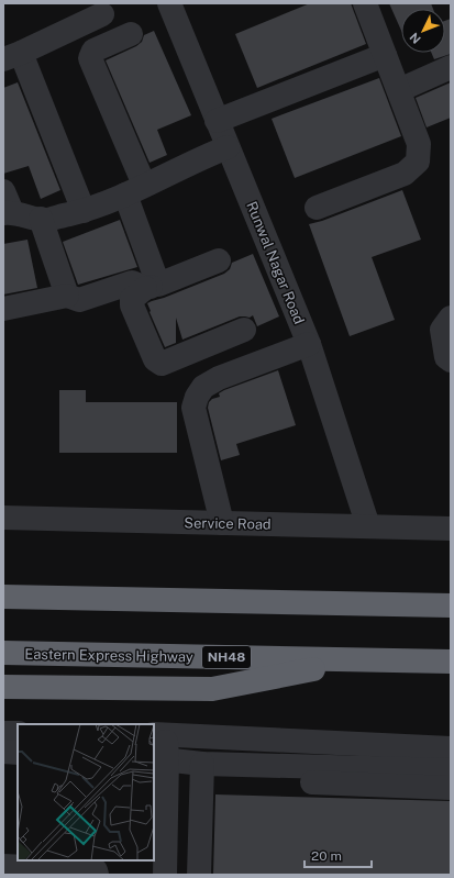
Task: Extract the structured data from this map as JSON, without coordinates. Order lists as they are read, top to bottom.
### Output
{
  "streets": {
    "highway": ["Eastern Express Highway", "NH48"],
    "street": ["Runwal Nagar Road", "Service Road"]
  },
  "crossings": [
    ["Runwal Nagar Road", "Service Road"]
  ],
  "scale_bar": "20 m",
  "north": "bottom left"
}
